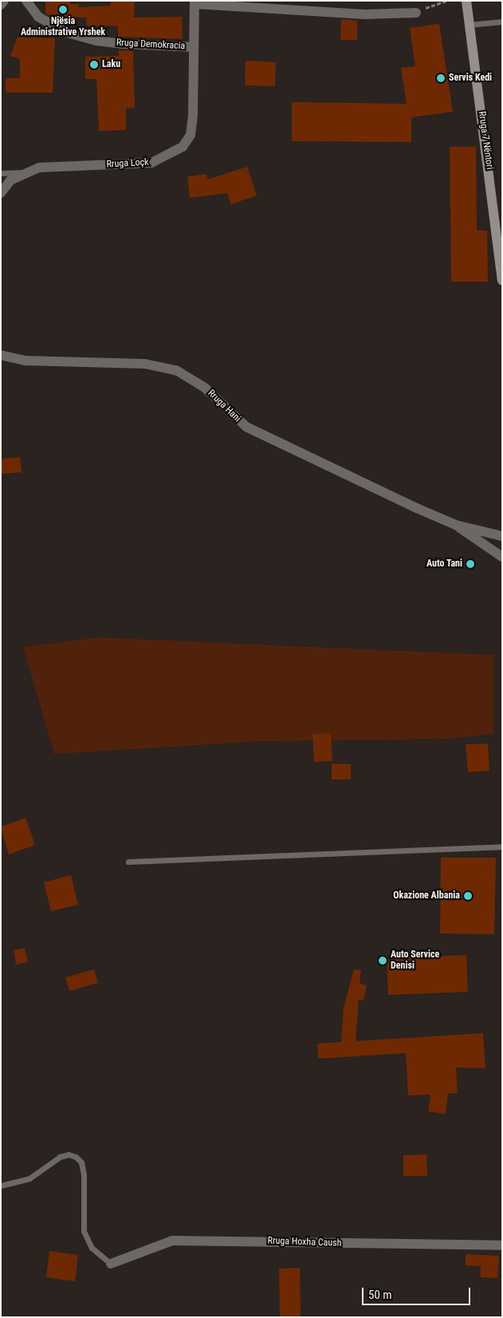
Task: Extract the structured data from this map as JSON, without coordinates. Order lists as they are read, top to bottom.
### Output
{
  "streets": {
    "main road": ["Rruga 7 Nëntori"],
    "street": [
      "Rruga Demokracia",
      "Rruga Loçk",
      "Rruga Hani",
      "Rruga Hoxha Caush"
    ]
  },
  "crossings": [
    ["Rruga Demokracia", "Rruga Loçk"]
  ],
  "places": [
    "Njësia Administrative Yrshek",
    "Laku",
    "Servis Kedi",
    "Auto Tani",
    "Okazione Albania",
    "Auto Service Denisi"
  ],
  "scale_bar": "50 m"
}
